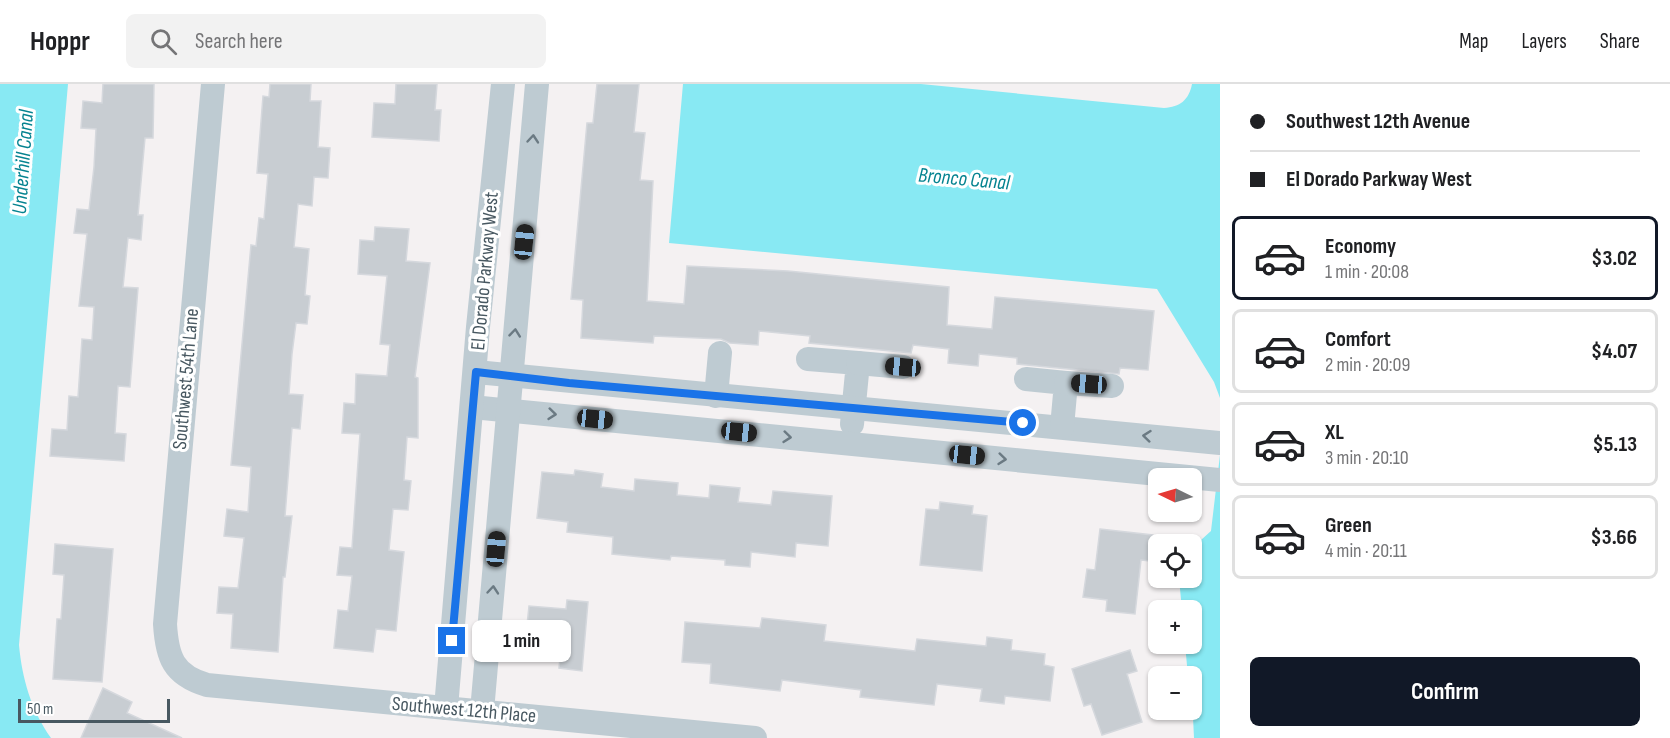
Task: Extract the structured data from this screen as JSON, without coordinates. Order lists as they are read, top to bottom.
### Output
{
  "streets": {
    "street": ["El Dorado Parkway West", "Southwest 54th Lane", "Southwest 12th Place"]
  },
  "crossings": [
    ["El Dorado Parkway West", "Southwest 12th Place"],
    ["Southwest 54th Lane", "Southwest 12th Place"]
  ],
  "water": ["Underhill Canal", "Bronco Canal"],
  "scale_bar": "50 m",
  "north": "left",
  "page": {
    "header": "Hoppr",
    "search": "Search here",
    "nav": ["Map", "Layers", "Share"],
    "banner": ["Southwest 12th Avenue", "El Dorado Parkway West"],
    "list": [
      {
        "name": "Economy",
        "note": "1 min · 20:08",
        "value": "$3.02"
      },
      {
        "name": "Comfort",
        "note": "2 min · 20:09",
        "value": "$4.07"
      },
      {
        "name": "XL",
        "note": "3 min · 20:10",
        "value": "$5.13"
      },
      {
        "name": "Green",
        "note": "4 min · 20:11",
        "value": "$3.66"
      }
    ],
    "map_buttons": ["+", "−"],
    "bubble": "1 min",
    "buttons": "Confirm",
    "scale": "50 m"
  }
}
